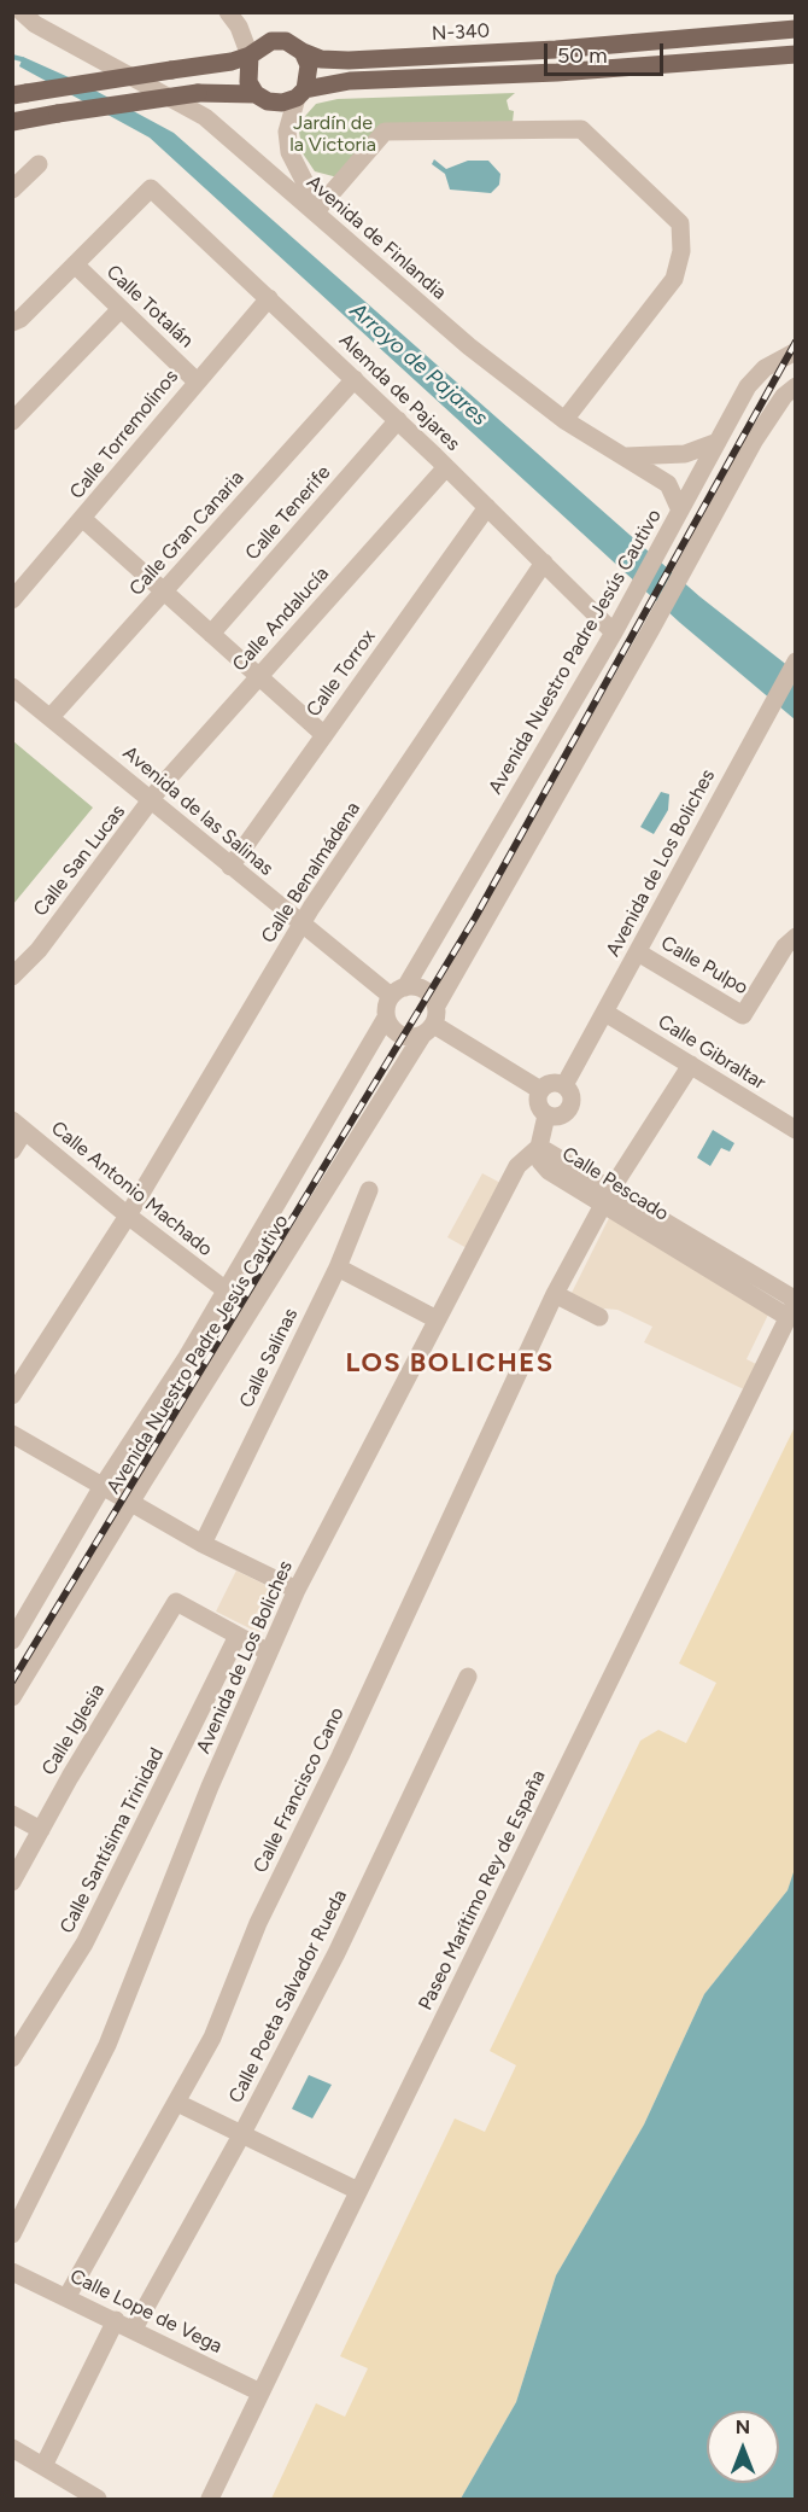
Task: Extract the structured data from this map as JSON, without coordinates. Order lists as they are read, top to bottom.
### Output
{
  "streets": {
    "main road": ["N-340"],
    "street": [
      "Avenida de Finlandia",
      "Calle Totalán",
      "Alemda de Pajares",
      "Calle Torremolinos",
      "Calle Tenerife",
      "Calle Gran Canaria",
      "Calle Andalucía",
      "Avenida Nuestro Padre Jesús Cautivo",
      "Calle Torrox",
      "Avenida de las Salinas",
      "Calle San Lucas",
      "Avenida de Los Boliches",
      "Calle Benalmádena",
      "Calle Pulpo",
      "Calle Gibraltar",
      "Calle Pescado",
      "Calle Antonio Machado",
      "Calle Salinas",
      "Calle Iglesia",
      "Calle Francisco Cano",
      "Calle Santísima Trinidad",
      "Paseo Marítimo Rey de España",
      "Calle Poeta Salvador Rueda",
      "Calle Lope de Vega"
    ]
  },
  "crossings": [
    ["Avenida de Finlandia", "Avenida Nuestro Padre Jesús Cautivo"],
    ["Calle Totalán", "Alemda de Pajares"],
    ["Calle Totalán", "Calle Torremolinos"],
    ["Alemda de Pajares", "Calle Torremolinos"],
    ["Alemda de Pajares", "Calle Tenerife"],
    ["Alemda de Pajares", "Calle Gran Canaria"],
    ["Alemda de Pajares", "Calle Andalucía"],
    ["Alemda de Pajares", "Avenida Nuestro Padre Jesús Cautivo"],
    ["Alemda de Pajares", "Calle Torrox"],
    ["Alemda de Pajares", "Calle Benalmádena"],
    ["Calle Gran Canaria", "Avenida de las Salinas"],
    ["Calle Andalucía", "Avenida de las Salinas"],
    ["Calle Andalucía", "Calle San Lucas"],
    ["Avenida Nuestro Padre Jesús Cautivo", "Avenida de las Salinas"],
    ["Avenida Nuestro Padre Jesús Cautivo", "Calle Antonio Machado"],
    ["Calle Torrox", "Avenida de las Salinas"],
    ["Avenida de las Salinas", "Calle San Lucas"],
    ["Avenida de las Salinas", "Calle Benalmádena"],
    ["Avenida de Los Boliches", "Calle Pulpo"],
    ["Avenida de Los Boliches", "Calle Gibraltar"],
    ["Avenida de Los Boliches", "Calle Pescado"],
    ["Calle Benalmádena", "Calle Antonio Machado"],
    ["Calle Gibraltar", "Calle Francisco Cano"],
    ["Calle Pescado", "Calle Francisco Cano"],
    ["Calle Pescado", "Paseo Marítimo Rey de España"],
    ["Calle Iglesia", "Calle Santísima Trinidad"],
    ["Calle Francisco Cano", "Calle Lope de Vega"],
    ["Paseo Marítimo Rey de España", "Calle Lope de Vega"],
    ["Calle Poeta Salvador Rueda", "Calle Lope de Vega"]
  ],
  "districts": ["LOS BOLICHES"],
  "water": ["Arroyo de Pajares"],
  "parks": ["Jardín de la Victoria"],
  "scale_bar": "50 m",
  "north": "top"
}
